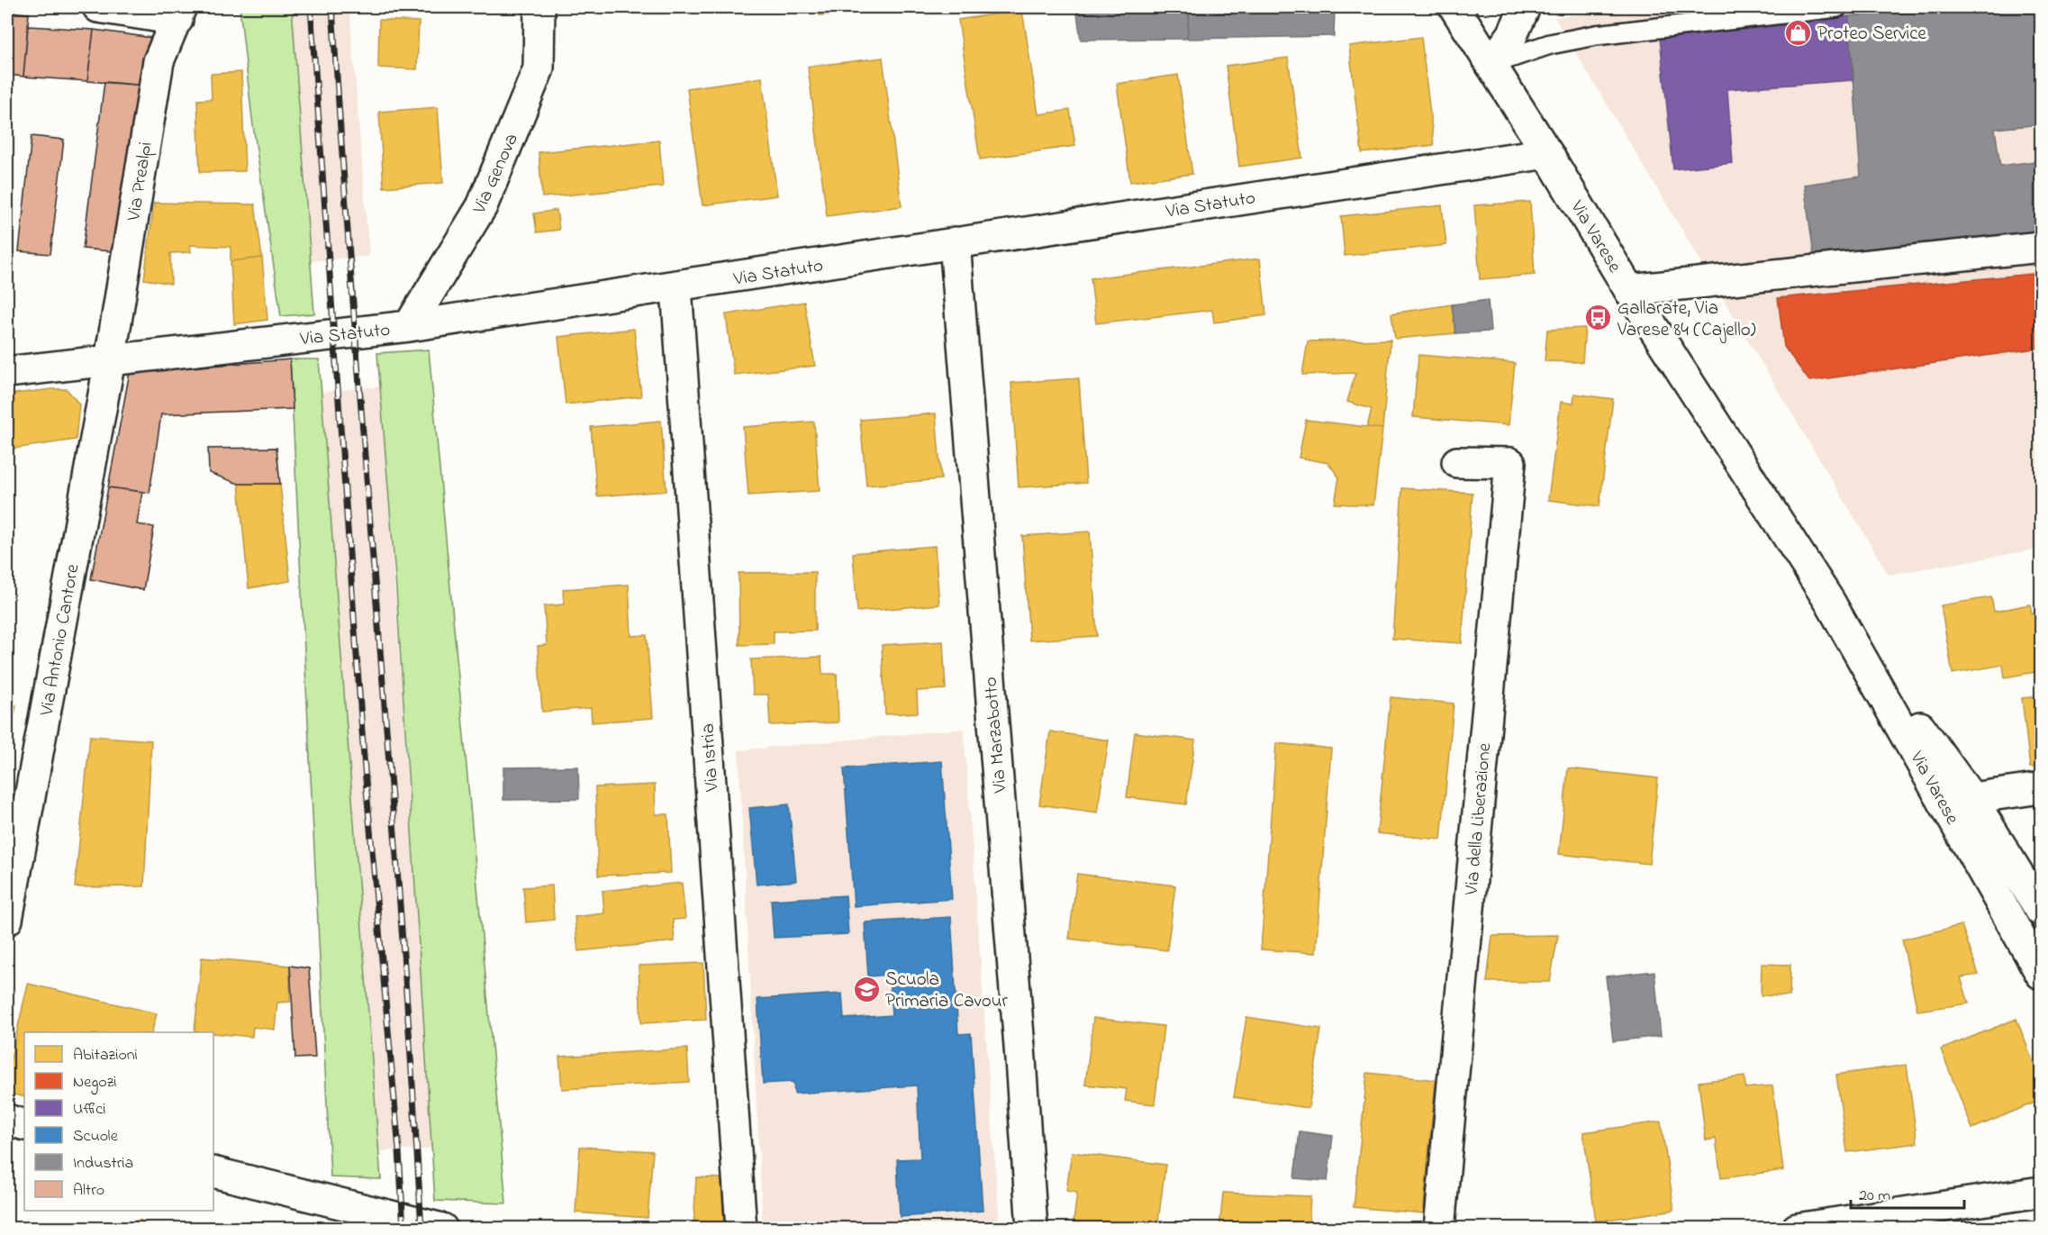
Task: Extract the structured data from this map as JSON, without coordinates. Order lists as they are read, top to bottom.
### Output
{
  "streets": {
    "street": [
      "Via Genova",
      "Via Prealpi",
      "Via Statuto",
      "Via Varese",
      "Via Antonio Cantore",
      "Via Marzabotto",
      "Via Istria",
      "Via della Liberazione"
    ]
  },
  "crossings": [
    ["Via Genova", "Via Statuto"],
    ["Via Prealpi", "Via Statuto"],
    ["Via Prealpi", "Via Antonio Cantore"],
    ["Via Statuto", "Via Varese"],
    ["Via Statuto", "Via Antonio Cantore"],
    ["Via Statuto", "Via Marzabotto"],
    ["Via Statuto", "Via Istria"]
  ],
  "places": {
    "shop": ["Proteo Service"],
    "bus stop": ["Gallarate, Via Varese 84 (Cajello)"],
    "school or university": ["Scuola Primaria Cavour"]
  },
  "legend": [
    "Abitazioni",
    "Negozi",
    "Uffici",
    "Scuole",
    "Industria",
    "Altro"
  ],
  "scale_bar": "20 m"
}
